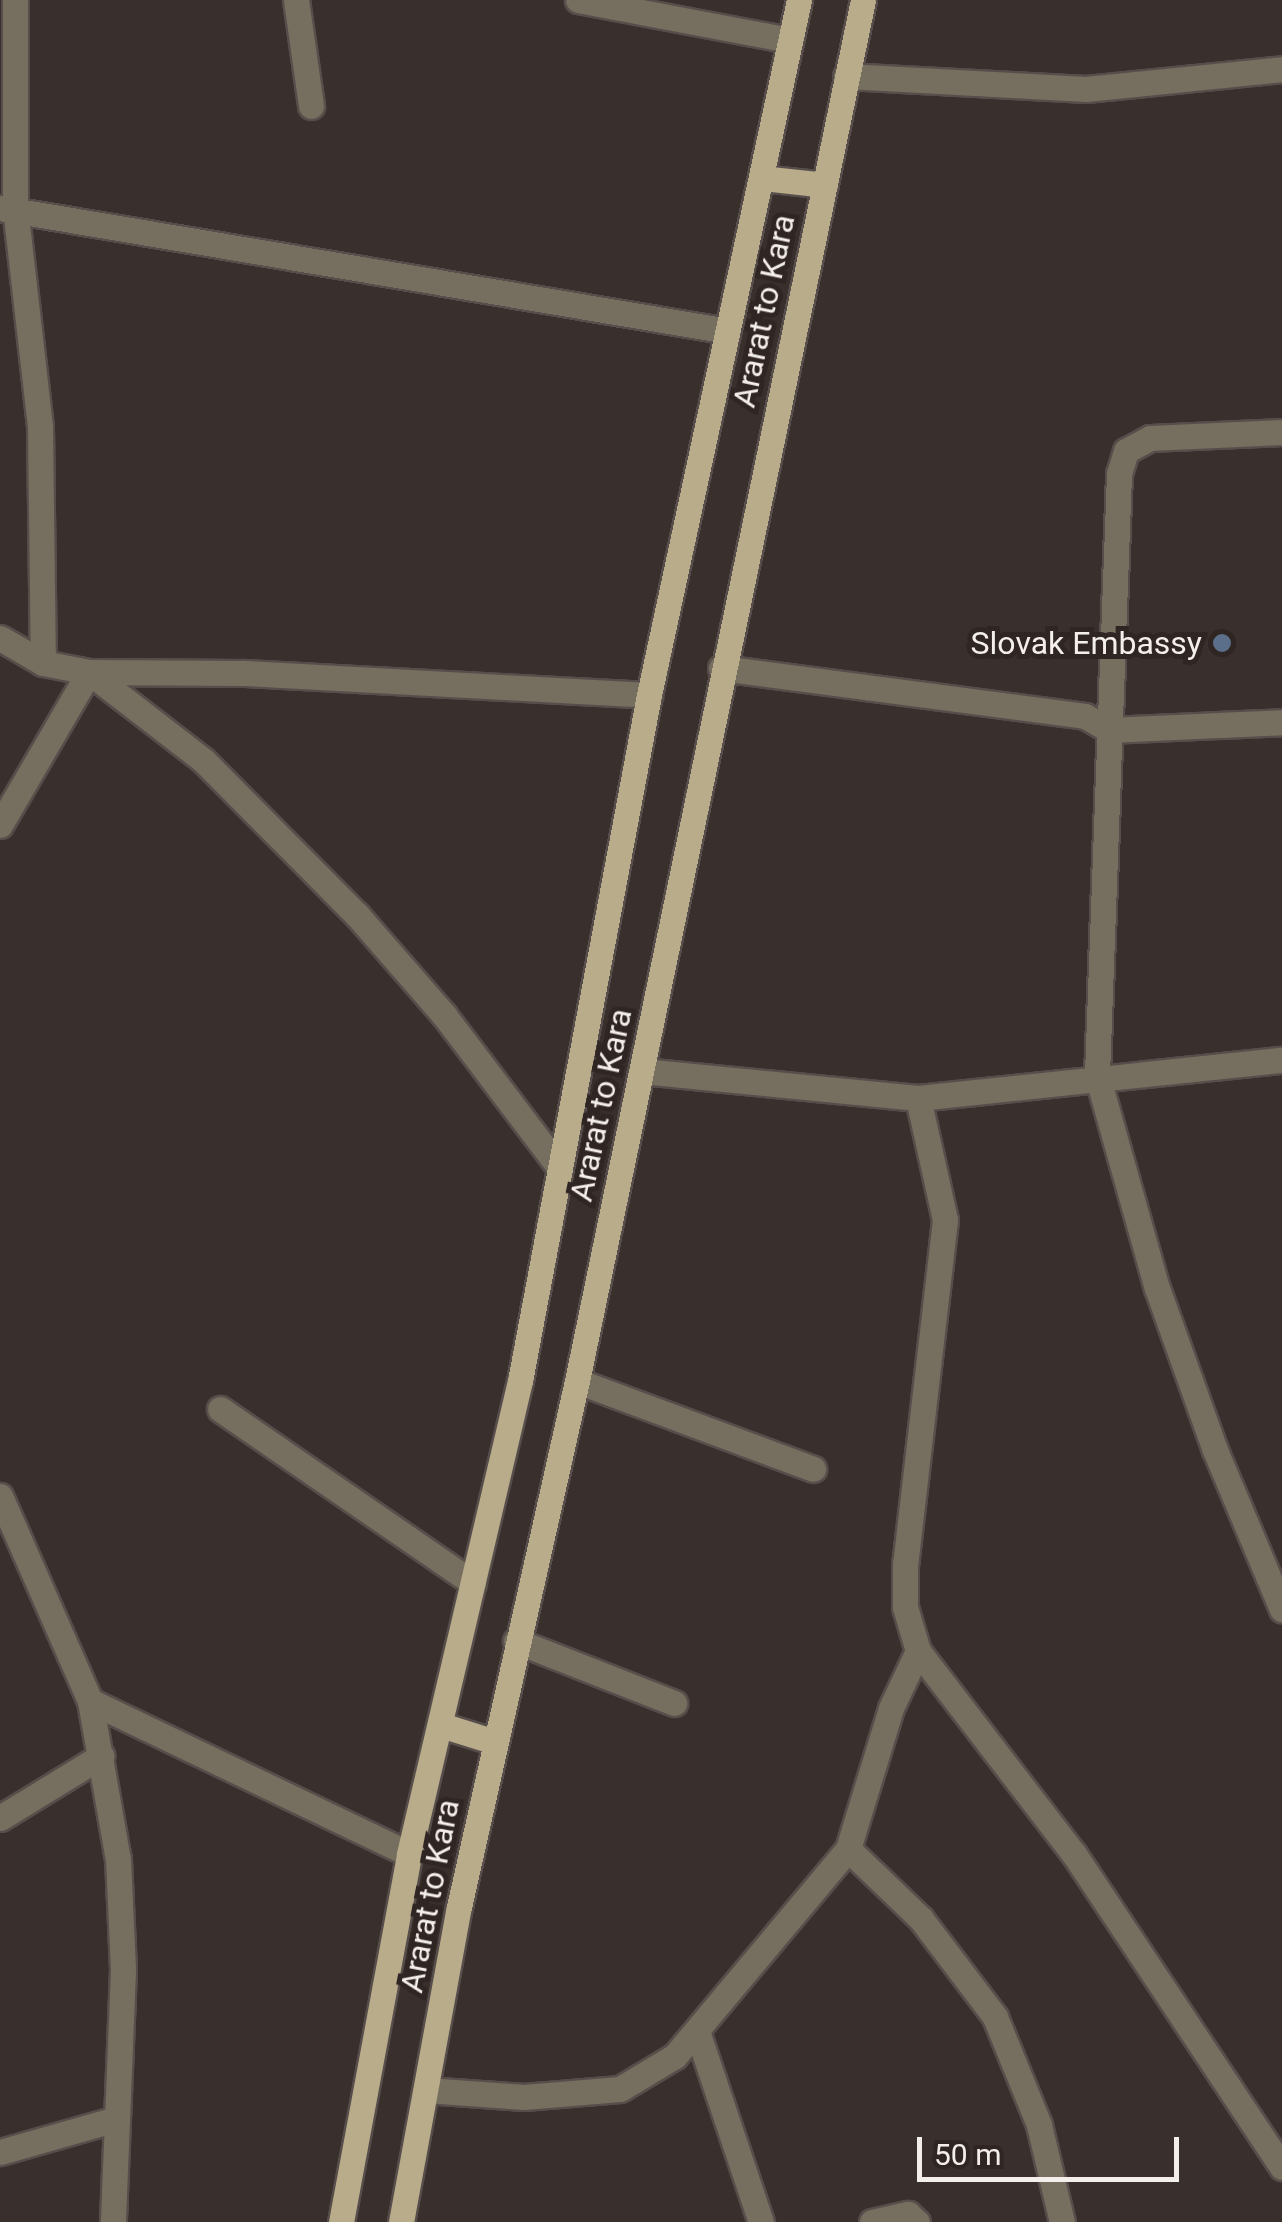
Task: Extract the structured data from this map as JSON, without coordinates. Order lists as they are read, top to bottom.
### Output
{
  "streets": {
    "main road": ["Ararat to Kara"]
  },
  "places": ["Slovak Embassy"],
  "scale_bar": "50 m"
}
